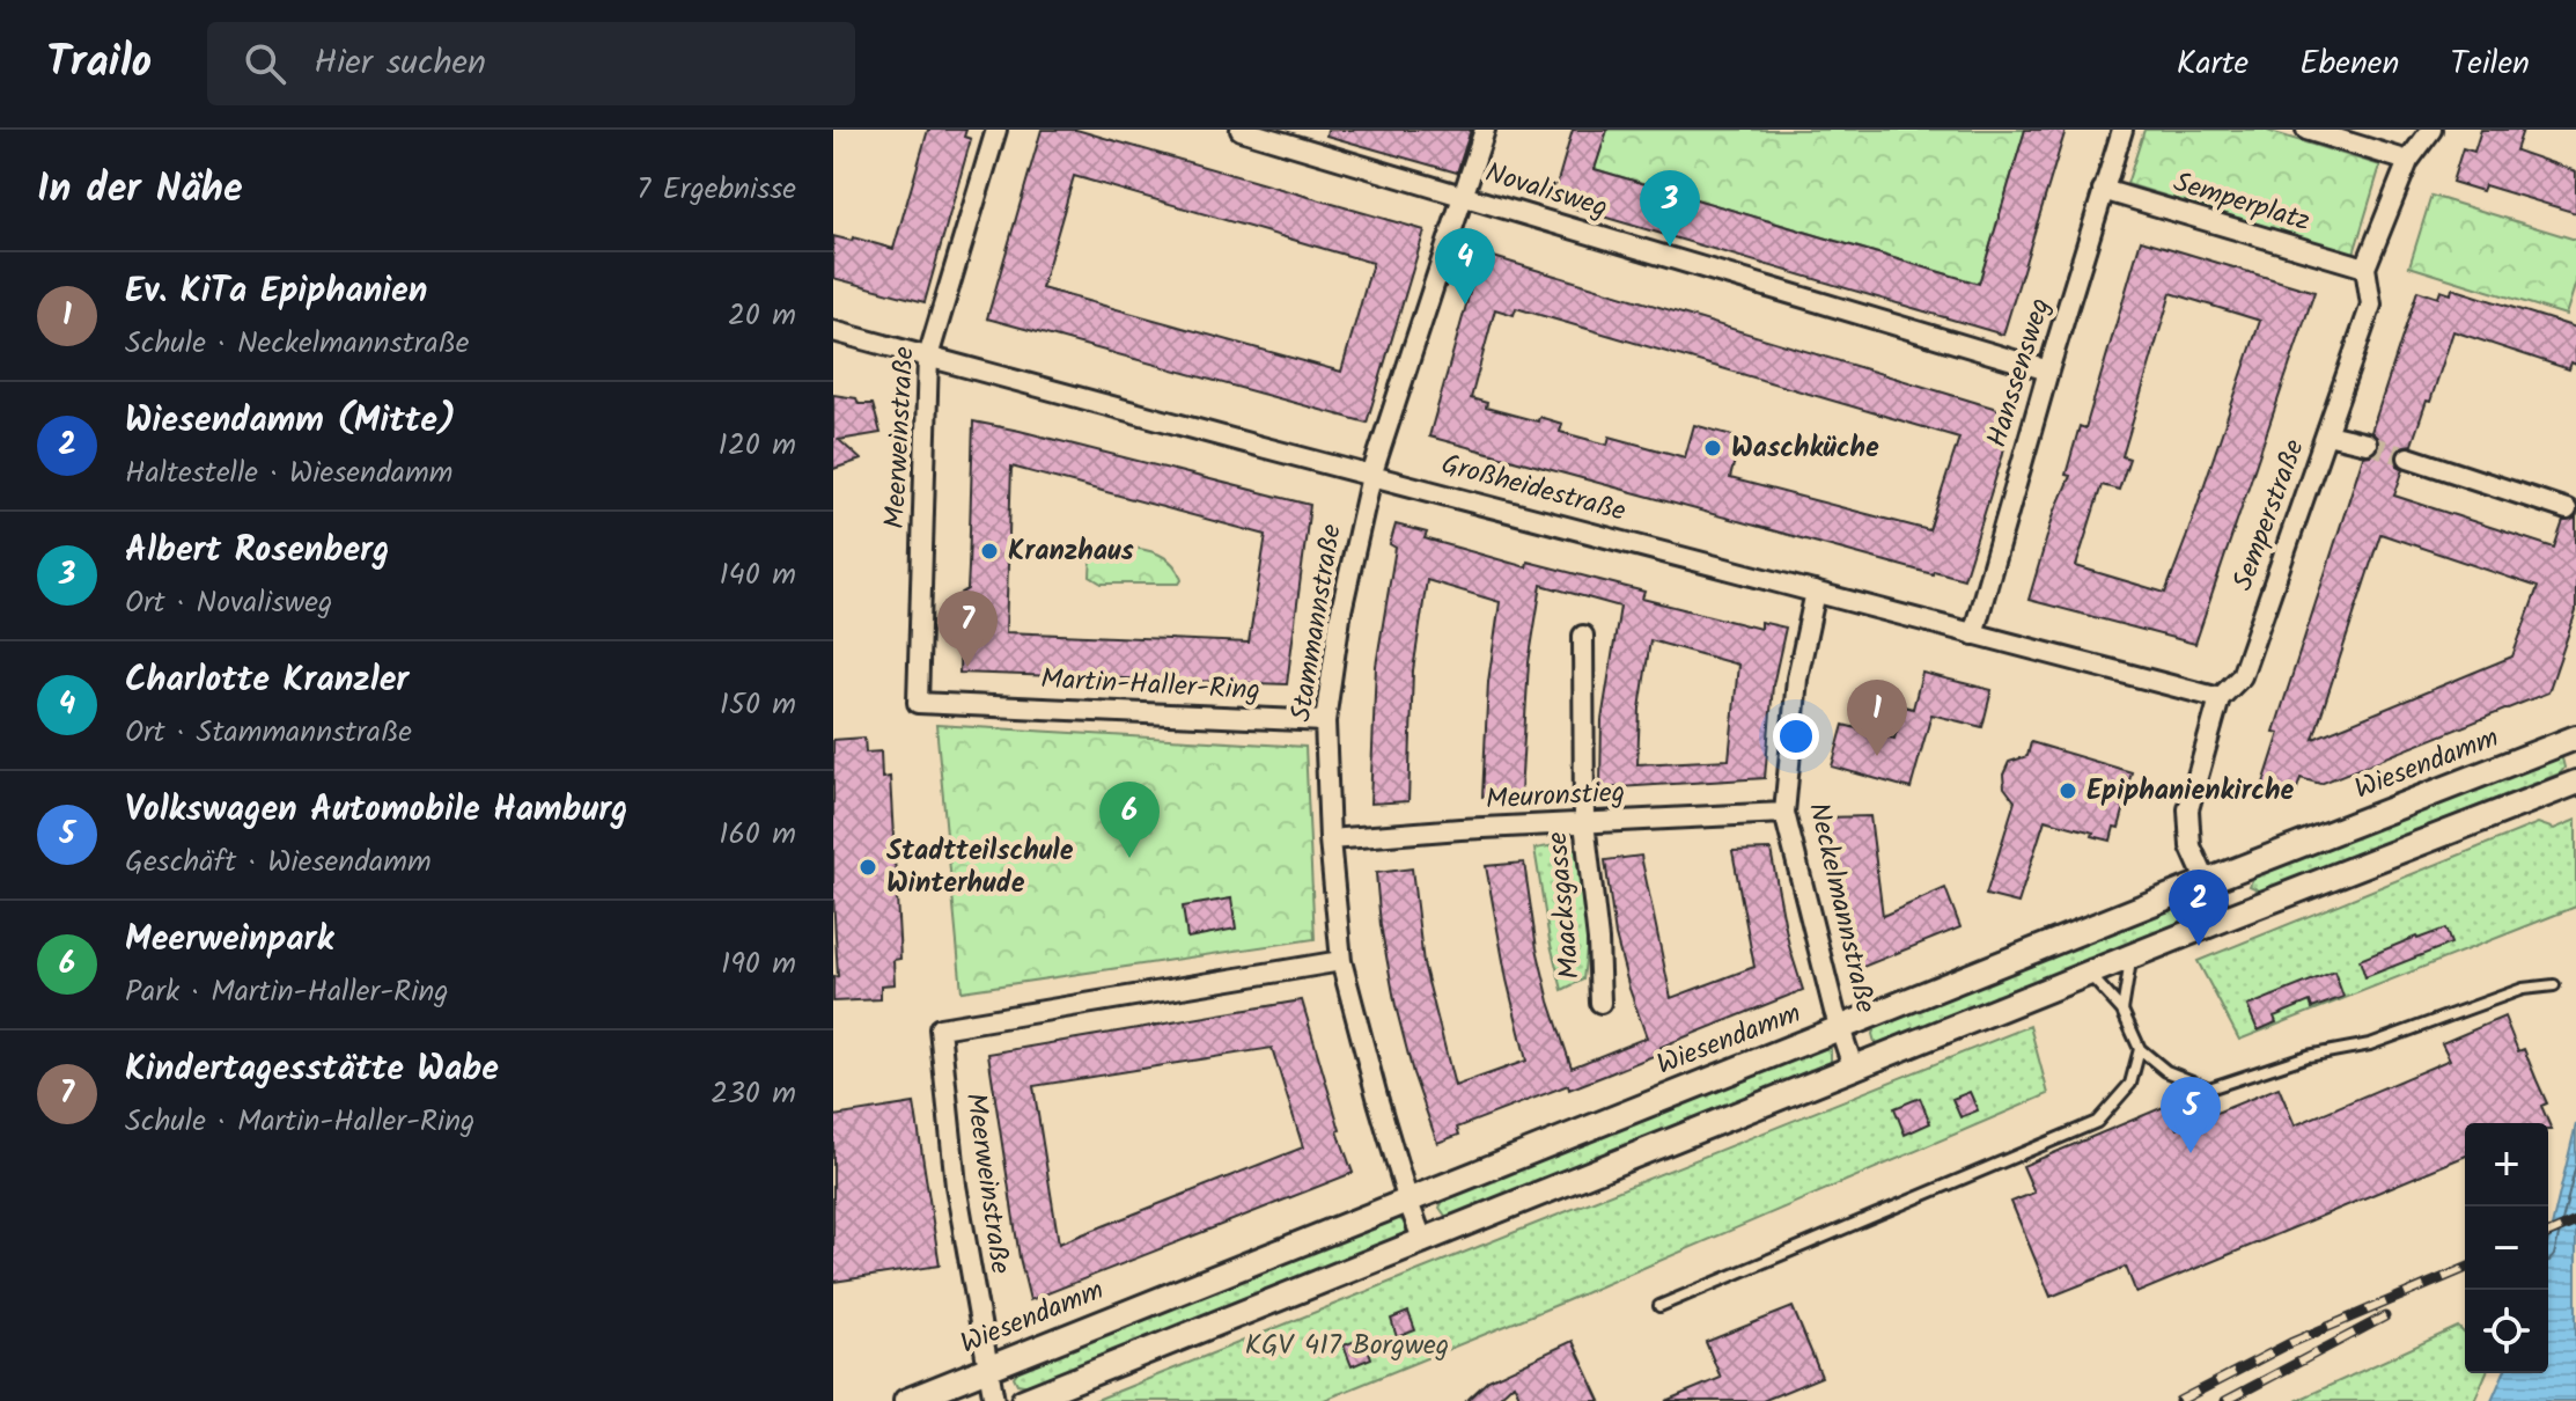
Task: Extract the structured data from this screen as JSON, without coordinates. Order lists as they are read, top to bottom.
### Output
{
  "streets": {
    "street": [
      "Novalisweg",
      "Semperplatz",
      "Hanssensweg",
      "Meerweinstraße",
      "Großheidestraße",
      "Semperstraße",
      "Stammannstraße",
      "Martin-Haller-Ring",
      "Wiesendamm",
      "Meuronstieg",
      "Maacksgasse",
      "Neckelmannstraße"
    ]
  },
  "crossings": [
    ["Novalisweg", "Hanssensweg"],
    ["Novalisweg", "Stammannstraße"],
    ["Semperplatz", "Hanssensweg"],
    ["Semperplatz", "Semperstraße"],
    ["Hanssensweg", "Großheidestraße"],
    ["Meerweinstraße", "Großheidestraße"],
    ["Meerweinstraße", "Stammannstraße"],
    ["Meerweinstraße", "Martin-Haller-Ring"],
    ["Meerweinstraße", "Wiesendamm"],
    ["Großheidestraße", "Semperstraße"],
    ["Großheidestraße", "Stammannstraße"],
    ["Großheidestraße", "Neckelmannstraße"],
    ["Semperstraße", "Wiesendamm"],
    ["Stammannstraße", "Martin-Haller-Ring"],
    ["Stammannstraße", "Wiesendamm"],
    ["Stammannstraße", "Meuronstieg"],
    ["Wiesendamm", "Neckelmannstraße"],
    ["Meuronstieg", "Maacksgasse"],
    ["Meuronstieg", "Neckelmannstraße"]
  ],
  "parks": ["KGV 417 Borgweg"],
  "places": [
    "Waschküche",
    "Kranzhaus",
    "Epiphanienkirche",
    "Stadtteilschule Winterhude"
  ],
  "page": {
    "header": "Trailo",
    "search": "Hier suchen",
    "nav": ["Karte", "Ebenen", "Teilen"],
    "heading": ["In der Nähe", "7 Ergebnisse"],
    "pins": [
      "3",
      "4",
      "7",
      "1",
      "6",
      "2",
      "5"
    ],
    "list": [
      {
        "mark": "1",
        "name": "Ev. KiTa Epiphanien",
        "note": "Schule · Neckelmannstraße",
        "value": "20 m"
      },
      {
        "mark": "2",
        "name": "Wiesendamm (Mitte)",
        "note": "Haltestelle · Wiesendamm",
        "value": "120 m"
      },
      {
        "mark": "3",
        "name": "Albert Rosenberg",
        "note": "Ort · Novalisweg",
        "value": "140 m"
      },
      {
        "mark": "4",
        "name": "Charlotte Kranzler",
        "note": "Ort · Stammannstraße",
        "value": "150 m"
      },
      {
        "mark": "5",
        "name": "Volkswagen Automobile Hamburg",
        "note": "Geschäft · Wiesendamm",
        "value": "160 m"
      },
      {
        "mark": "6",
        "name": "Meerweinpark",
        "note": "Park · Martin-Haller-Ring",
        "value": "190 m"
      },
      {
        "mark": "7",
        "name": "Kindertagesstätte Wabe",
        "note": "Schule · Martin-Haller-Ring",
        "value": "230 m"
      }
    ],
    "map_buttons": ["+", "−"]
  }
}
